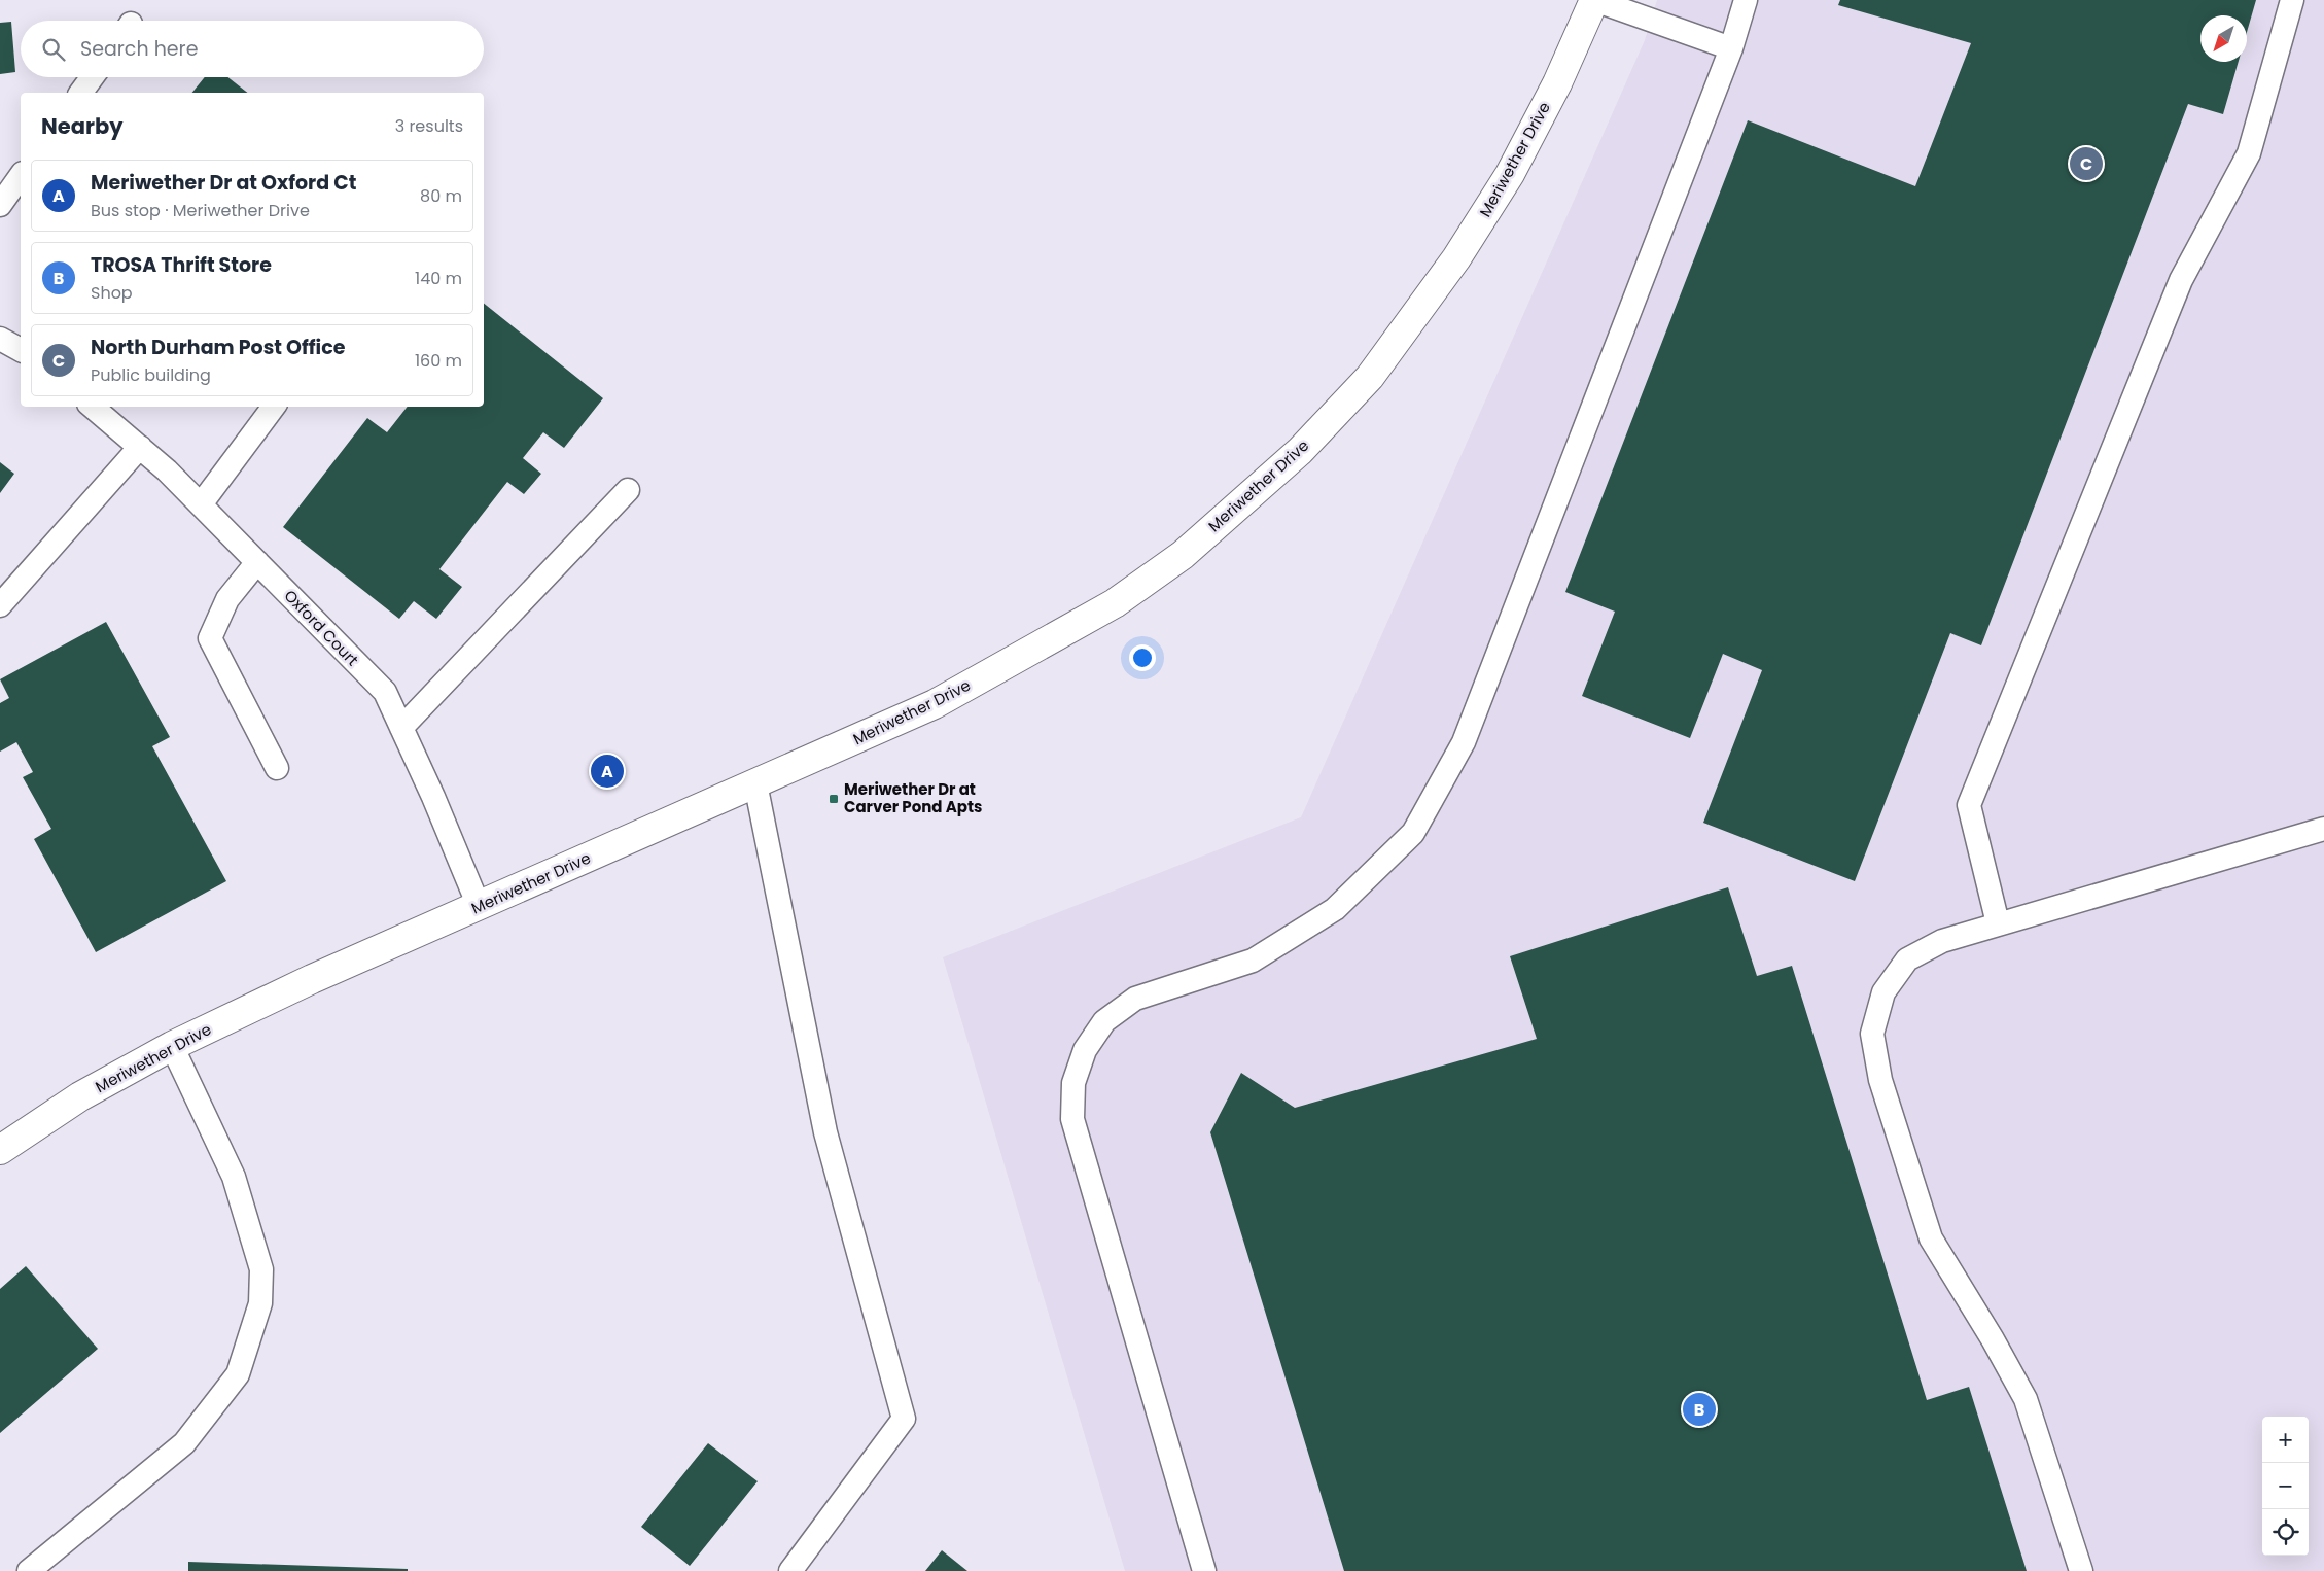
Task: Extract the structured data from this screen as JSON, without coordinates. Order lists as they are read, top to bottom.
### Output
{
  "streets": {
    "street": ["Meriwether Drive"],
    "lane": ["Oxford Court"]
  },
  "crossings": [
    ["Meriwether Drive", "Oxford Court"]
  ],
  "places": {
    "transit": ["Meriwether Dr at Carver Pond Apts"]
  },
  "north": "bottom left",
  "page": {
    "search": "Search here",
    "heading": ["Nearby", "3 results"],
    "pins": ["C", "A", "B"],
    "list": [
      {
        "mark": "A",
        "name": "Meriwether Dr at Oxford Ct",
        "note": "Bus stop · Meriwether Drive",
        "value": "80 m"
      },
      {
        "mark": "B",
        "name": "TROSA Thrift Store",
        "note": "Shop",
        "value": "140 m"
      },
      {
        "mark": "C",
        "name": "North Durham Post Office",
        "note": "Public building",
        "value": "160 m"
      }
    ],
    "map_buttons": ["+", "−"]
  }
}
